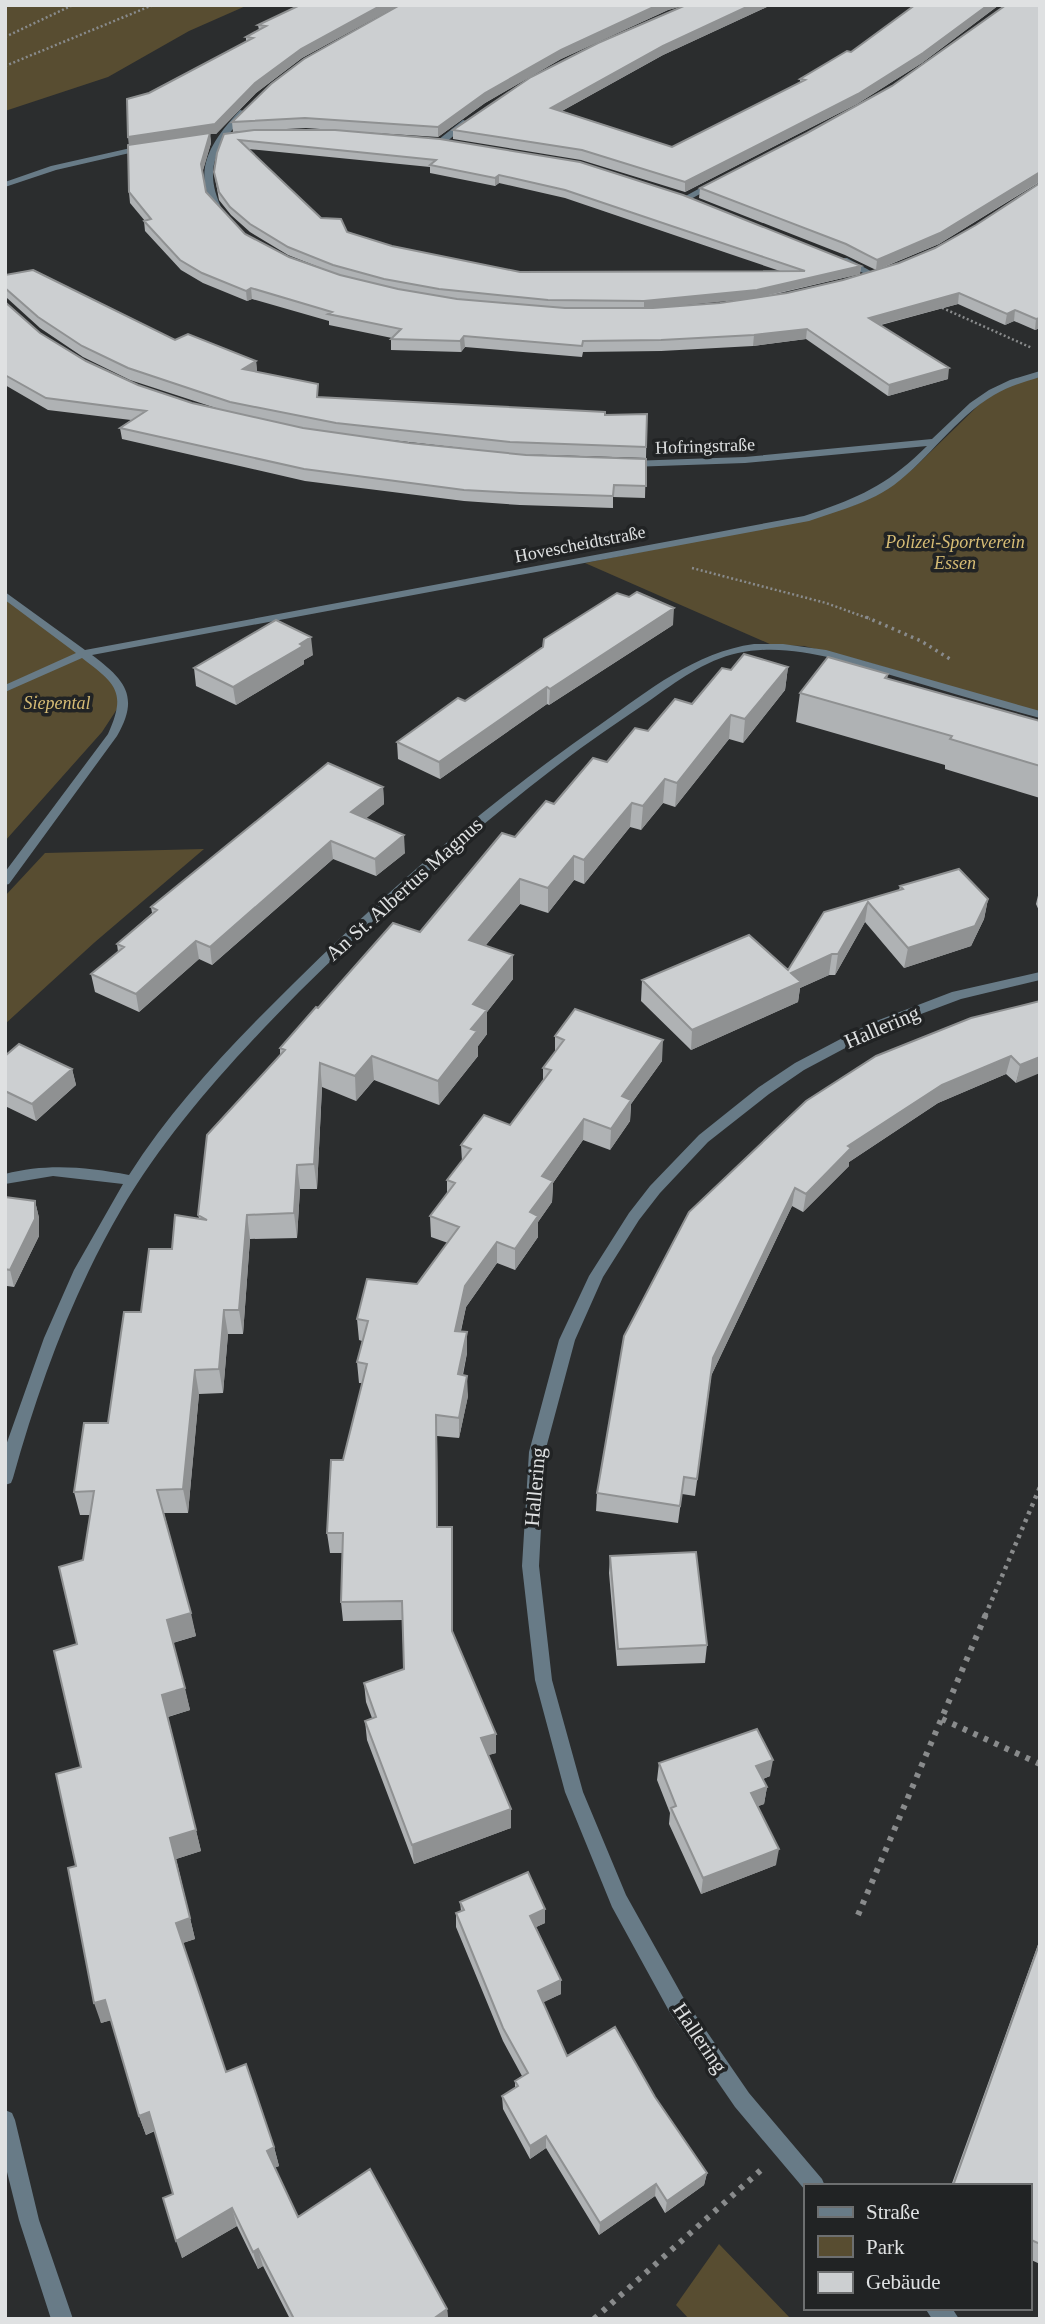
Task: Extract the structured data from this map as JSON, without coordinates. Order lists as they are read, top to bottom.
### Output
{
  "streets": {
    "street": [
      "Hofringstraße",
      "Hovescheidtstraße",
      "An St. Albertus Magnus",
      "Hallering"
    ]
  },
  "crossings": [
    ["Hofringstraße", "Hovescheidtstraße"]
  ],
  "parks": ["Polizei-Sportverein Essen", "Siepental"],
  "legend": ["Straße", "Park", "Gebäude"]
}
